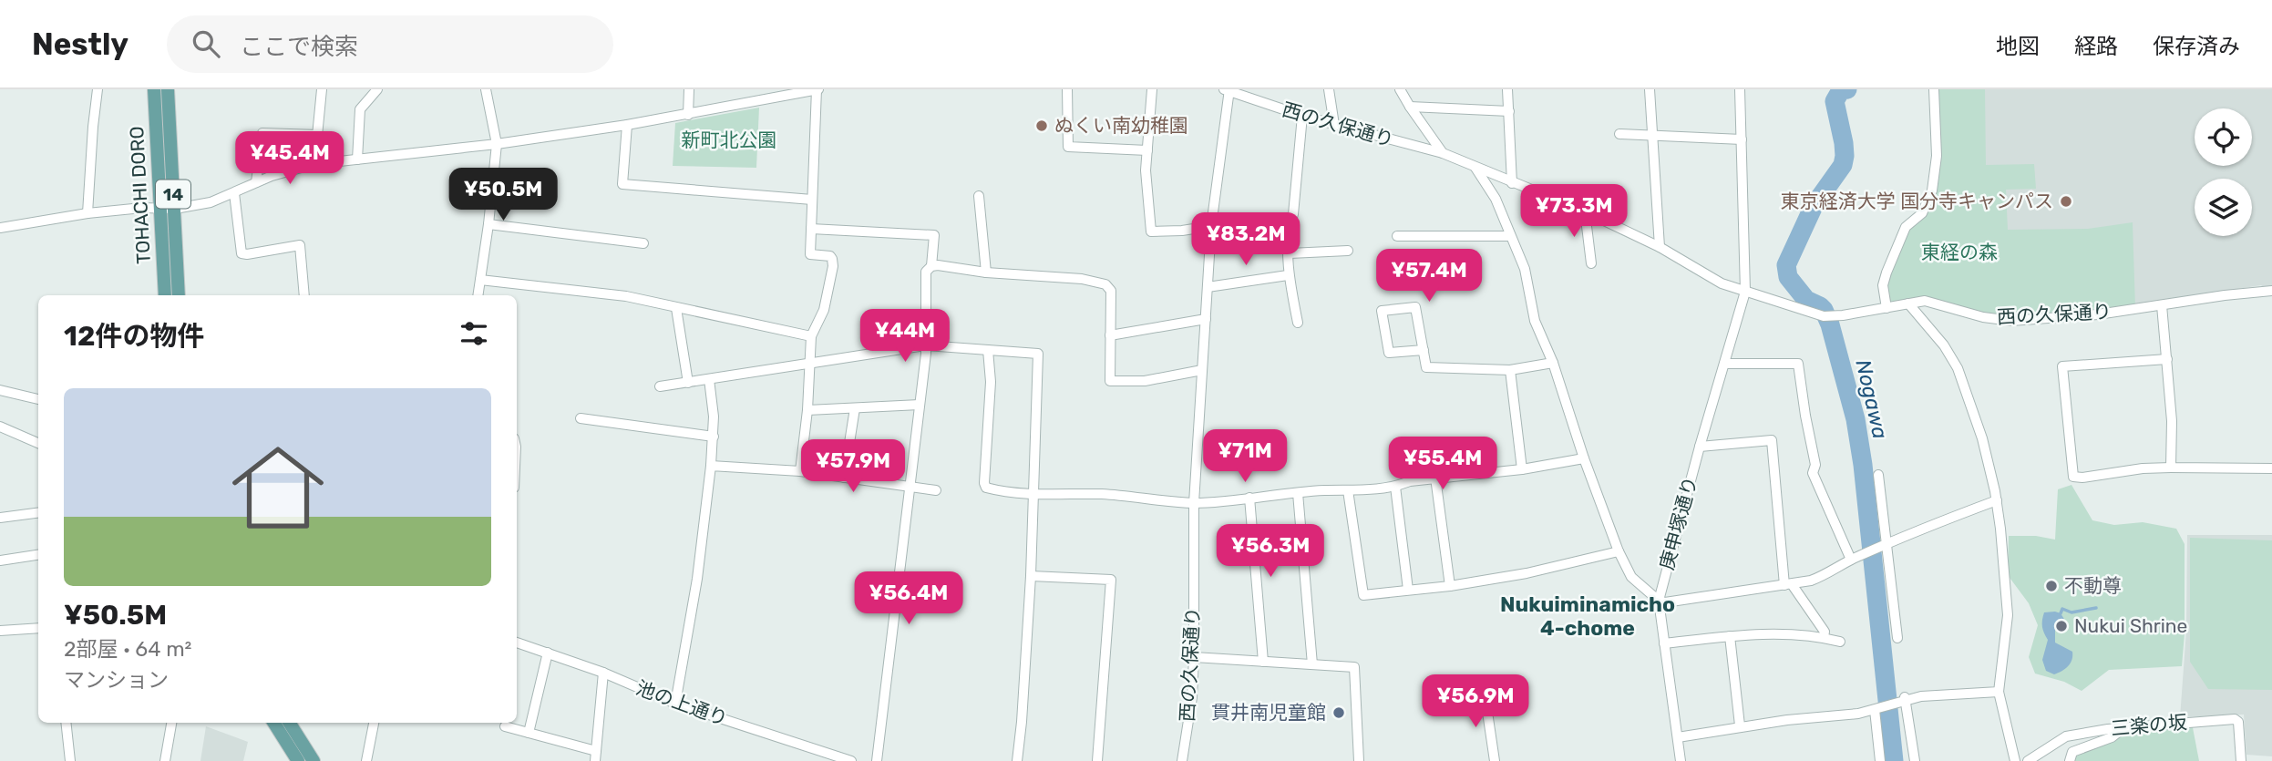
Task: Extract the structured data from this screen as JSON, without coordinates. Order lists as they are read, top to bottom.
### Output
{
  "streets": {
    "main road": ["14", "TOHACHI DORO"],
    "street": [
      "西の久保通り",
      "庚申塚通り",
      "池の上通り",
      "三楽の坂"
    ]
  },
  "crossings": [
    ["西の久保通り", "庚申塚通り"]
  ],
  "districts": ["Nukuiminamicho 4-chome"],
  "water": ["Nogawa"],
  "parks": ["新町北公園", "東経の森"],
  "places": [
    "ぬくい南幼稚園",
    "東京経済大学 国分寺キャンパス",
    "不動尊",
    "Nukui Shrine",
    "貫井南児童館"
  ],
  "page": {
    "header": "Nestly",
    "search": "ここで検索",
    "nav": ["地図", "経路", "保存済み"],
    "price": [
      "¥45.4M",
      "¥50.5M",
      "¥73.3M",
      "¥83.2M",
      "¥57.4M",
      "¥44M",
      "¥71M",
      "¥55.4M",
      "¥57.9M",
      "¥56.3M",
      "¥56.4M",
      "¥56.9M"
    ],
    "heading": "12件の物件",
    "list": [
      {
        "name": "¥50.5M",
        "note": "2部屋 · 64 m² · マンション"
      }
    ]
  }
}
